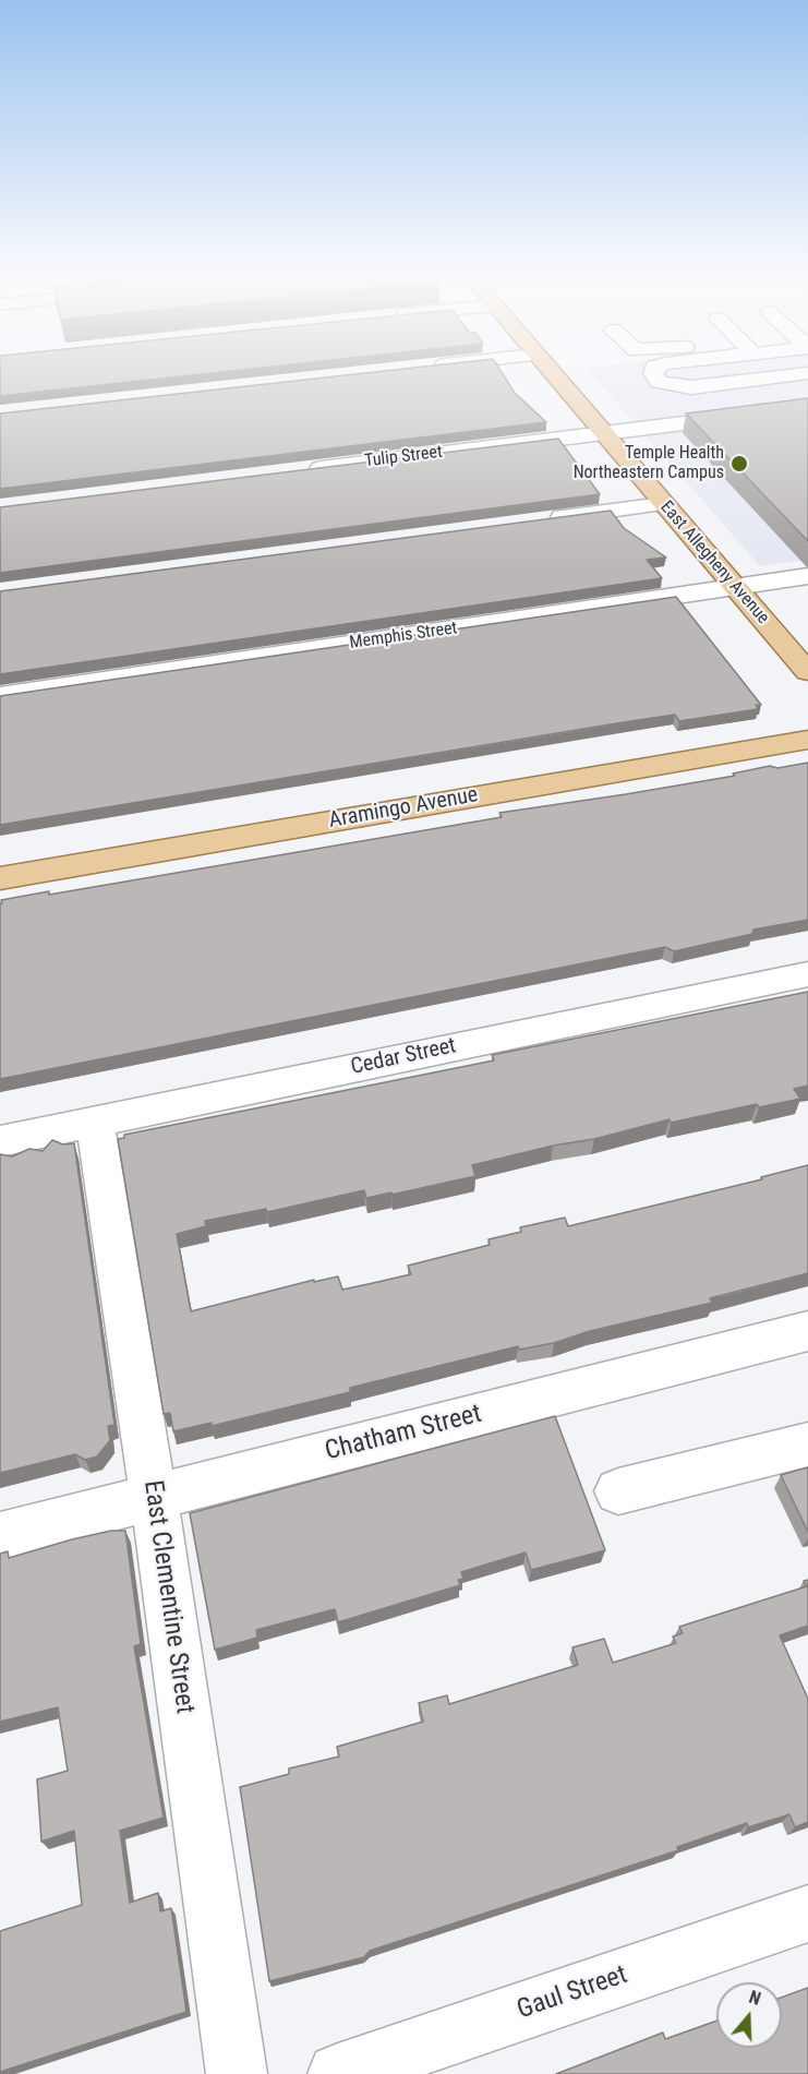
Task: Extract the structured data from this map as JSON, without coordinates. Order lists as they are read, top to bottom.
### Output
{
  "streets": {
    "main road": ["East Allegheny Avenue", "Aramingo Avenue"],
    "street": [
      "Tulip Street",
      "Memphis Street",
      "Cedar Street",
      "Chatham Street",
      "East Clementine Street",
      "Gaul Street"
    ]
  },
  "crossings": [
    ["Tulip Street", "East Allegheny Avenue"],
    ["East Allegheny Avenue", "Memphis Street"],
    ["Cedar Street", "East Clementine Street"],
    ["Chatham Street", "East Clementine Street"]
  ],
  "places": ["Temple Health Northeastern Campus"],
  "north": "top"
}
